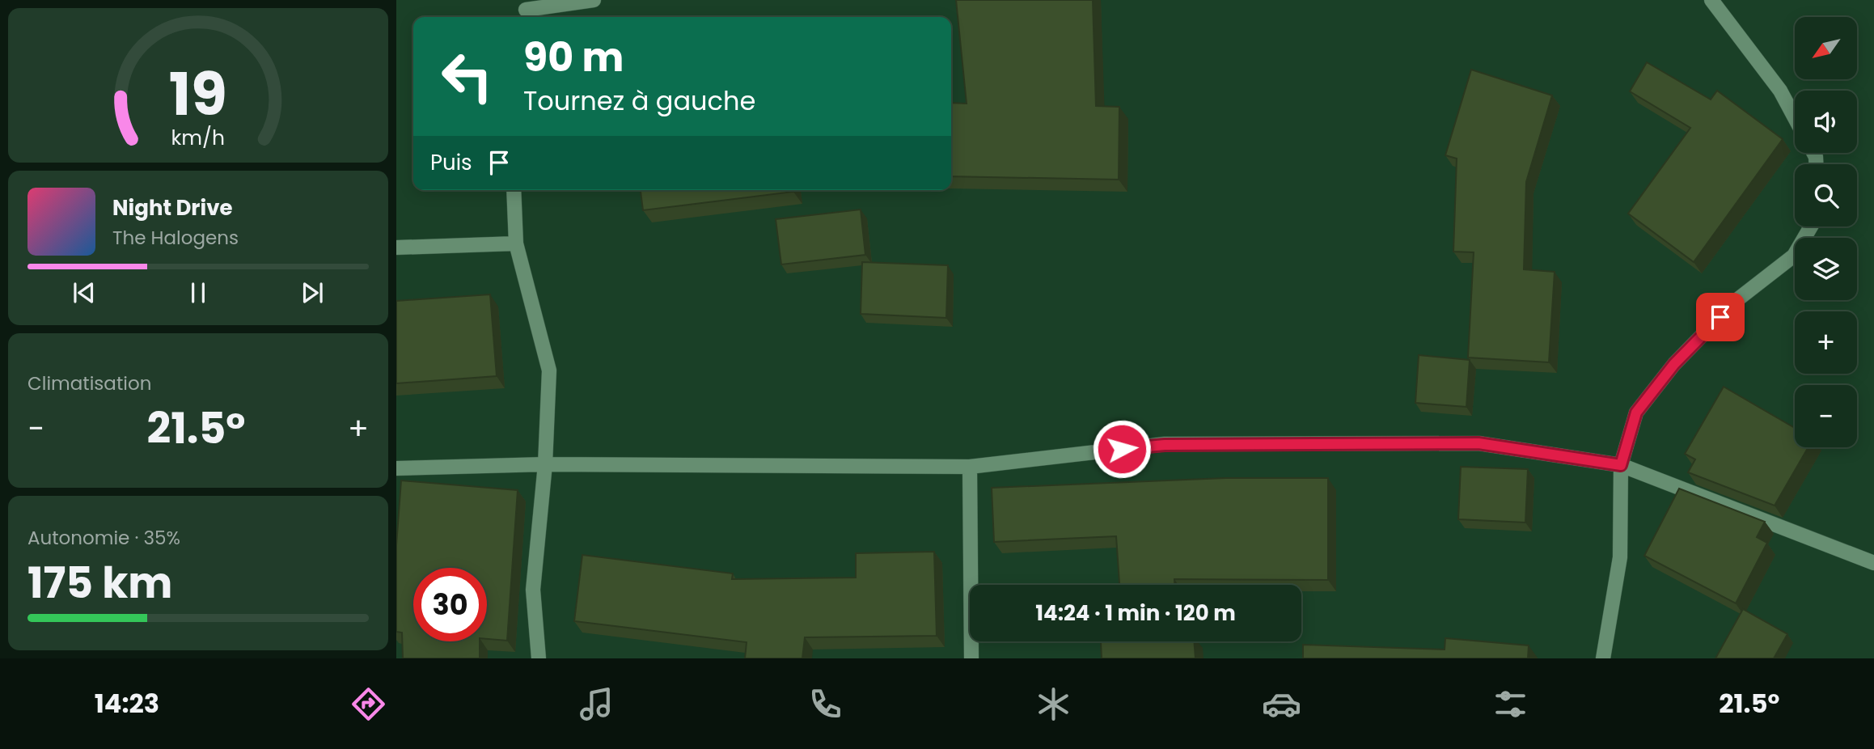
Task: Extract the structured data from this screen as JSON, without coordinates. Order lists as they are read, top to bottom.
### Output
{
  "north": "bottom left",
  "page": {
    "map_buttons": ["+", "−"],
    "turn": ["90 m", "Tournez à gauche"],
    "then": "Puis",
    "song": ["Night Drive", "The Halogens"],
    "tile": [
      "Climatisation",
      ["Autonomie · 35%", "175 km"]
    ],
    "heat": ["−", "21.5°", "+"],
    "limit": "30",
    "trip": "14:24 · 1 min · 120 m",
    "tabs": ["14:23", "21.5°"],
    "gauge": ["19", "km/h"]
  }
}
